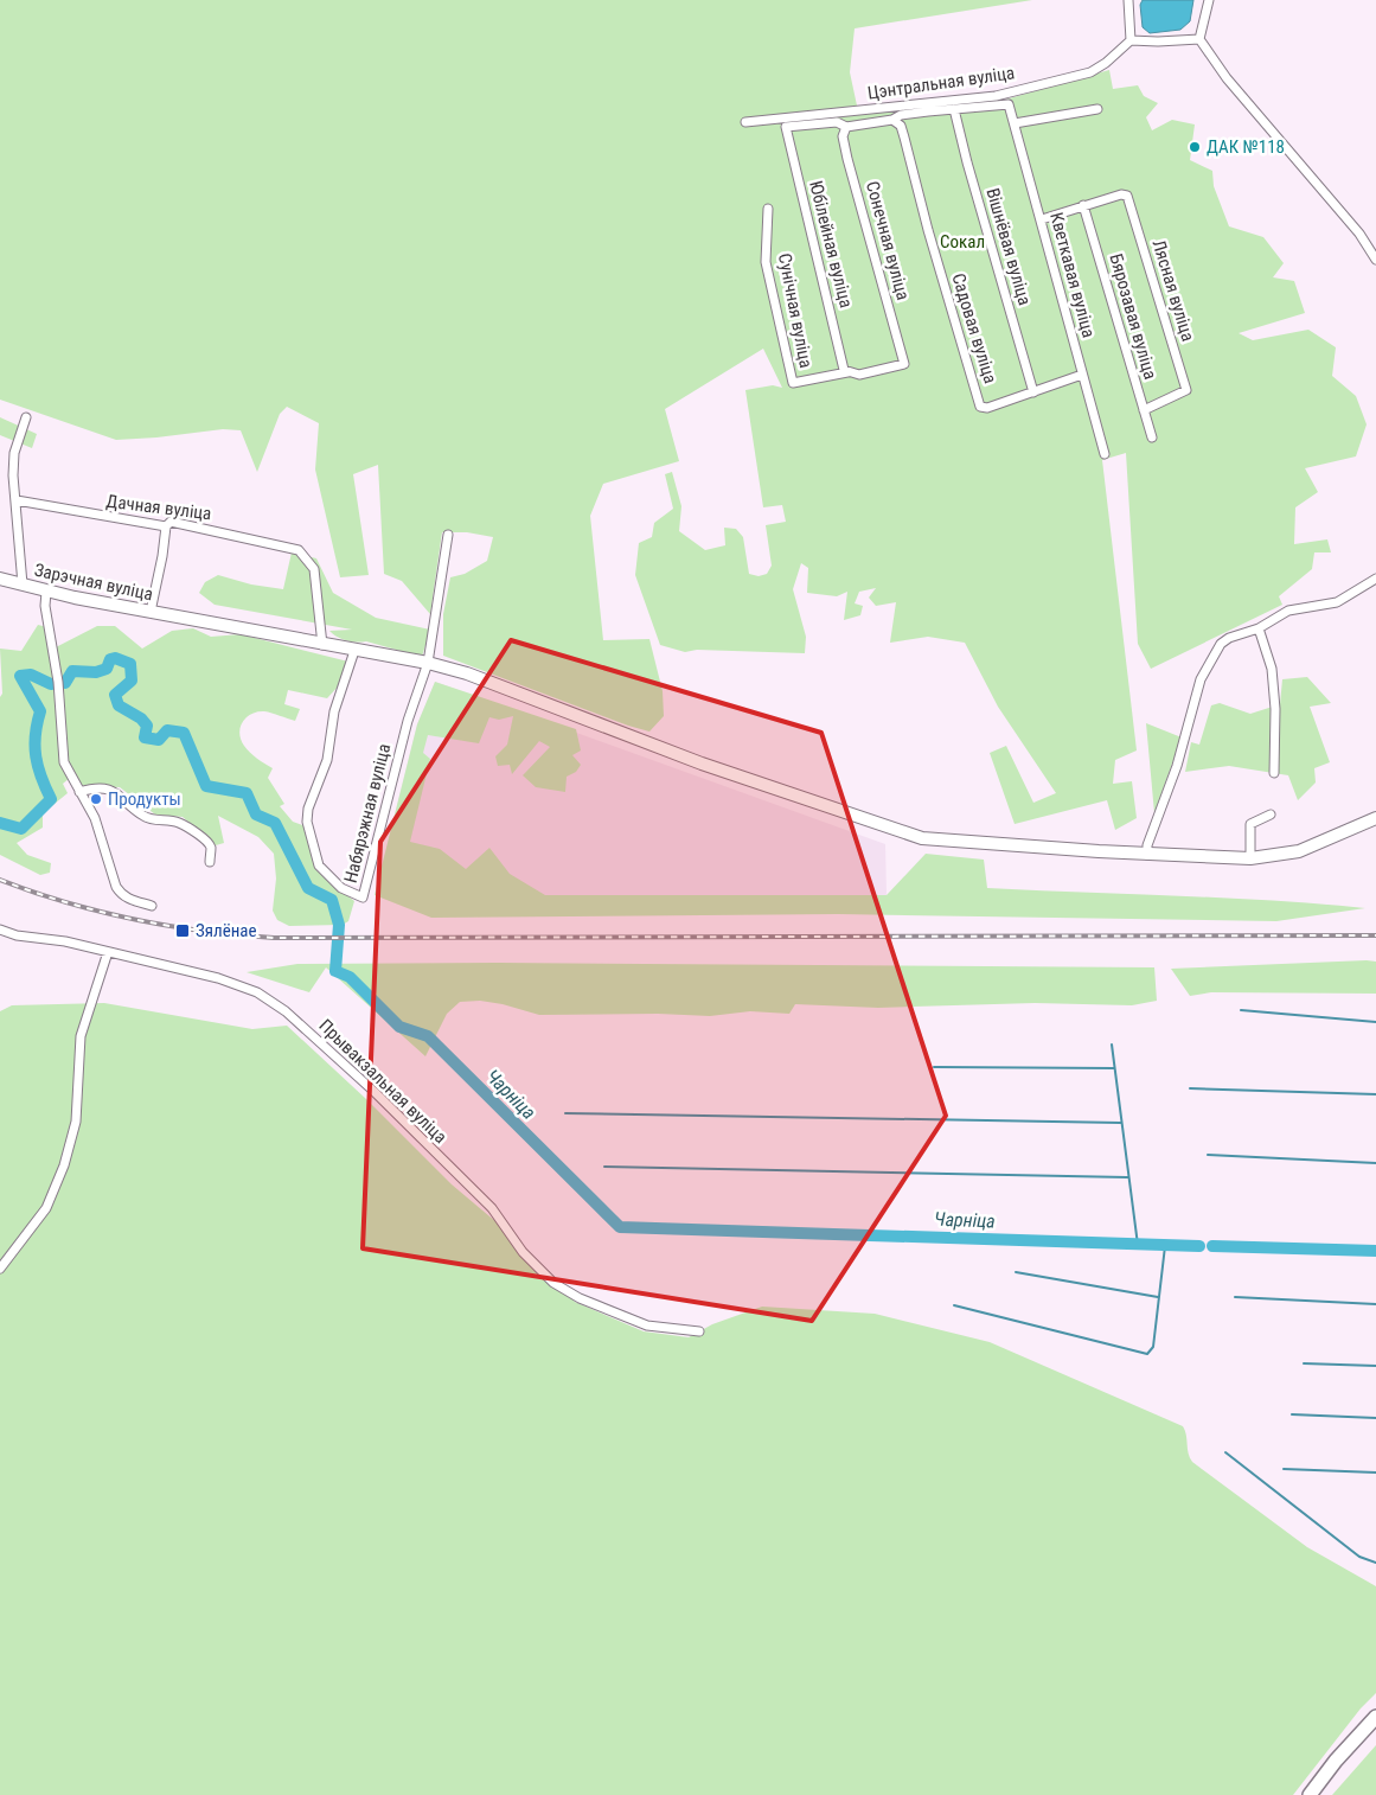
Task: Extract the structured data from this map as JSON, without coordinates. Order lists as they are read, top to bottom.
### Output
{
  "streets": {
    "street": [
      "Цэнтральная вуліца",
      "Сонечная вуліца",
      "Юбілейная вуліца",
      "Вішнёвая вуліца",
      "Кветкавая вуліца",
      "Лясная вуліца",
      "Сунічная вуліца",
      "Бярозавая вуліца",
      "Садовая вуліца",
      "Дачная вуліца",
      "Зарэчная вуліца",
      "Набярэжная вуліца",
      "Прывакзальная вуліца"
    ]
  },
  "crossings": [
    ["Сонечная вуліца", "Юбілейная вуліца"],
    ["Сонечная вуліца", "Сунічная вуліца"],
    ["Юбілейная вуліца", "Сунічная вуліца"],
    ["Вішнёвая вуліца", "Кветкавая вуліца"],
    ["Вішнёвая вуліца", "Садовая вуліца"],
    ["Лясная вуліца", "Бярозавая вуліца"],
    ["Дачная вуліца", "Зарэчная вуліца"],
    ["Зарэчная вуліца", "Набярэжная вуліца"]
  ],
  "water": ["Чарніца"],
  "parks": ["Сокал"],
  "places": {
    "other": ["ДАК №118", "Продукты"],
    "transit": ["Зялёнае"]
  }
}
